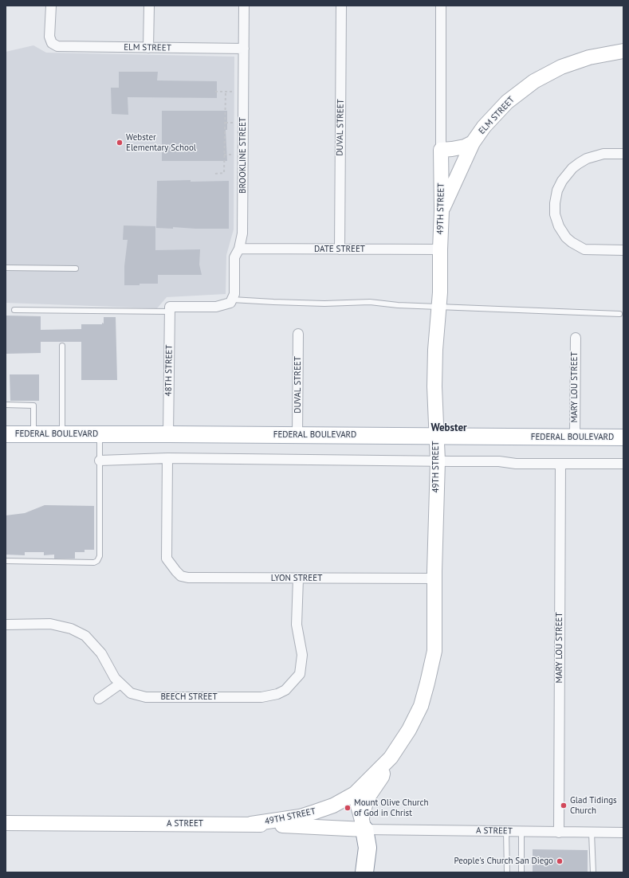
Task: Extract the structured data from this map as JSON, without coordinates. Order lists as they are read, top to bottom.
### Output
{
  "streets": {
    "main road": ["FEDERAL BOULEVARD"],
    "street": [
      "ELM STREET",
      "DUVAL STREET",
      "BROOKLINE STREET",
      "49TH STREET",
      "DATE STREET",
      "48TH STREET",
      "MARY LOU STREET",
      "LYON STREET",
      "BEECH STREET",
      "A STREET"
    ]
  },
  "crossings": [
    ["ELM STREET", "BROOKLINE STREET"],
    ["ELM STREET", "49TH STREET"],
    ["DUVAL STREET", "DATE STREET"],
    ["DUVAL STREET", "FEDERAL BOULEVARD"],
    ["BROOKLINE STREET", "DATE STREET"],
    ["49TH STREET", "DATE STREET"],
    ["49TH STREET", "FEDERAL BOULEVARD"],
    ["49TH STREET", "LYON STREET"],
    ["49TH STREET", "A STREET"],
    ["48TH STREET", "FEDERAL BOULEVARD"],
    ["MARY LOU STREET", "FEDERAL BOULEVARD"],
    ["MARY LOU STREET", "A STREET"],
    ["LYON STREET", "BEECH STREET"]
  ],
  "districts": ["Webster"],
  "places": [
    "Webster Elementary School",
    "Glad Tidings Church",
    "Mount Olive Church of God in Christ",
    "People's Church San Diego"
  ]
}
